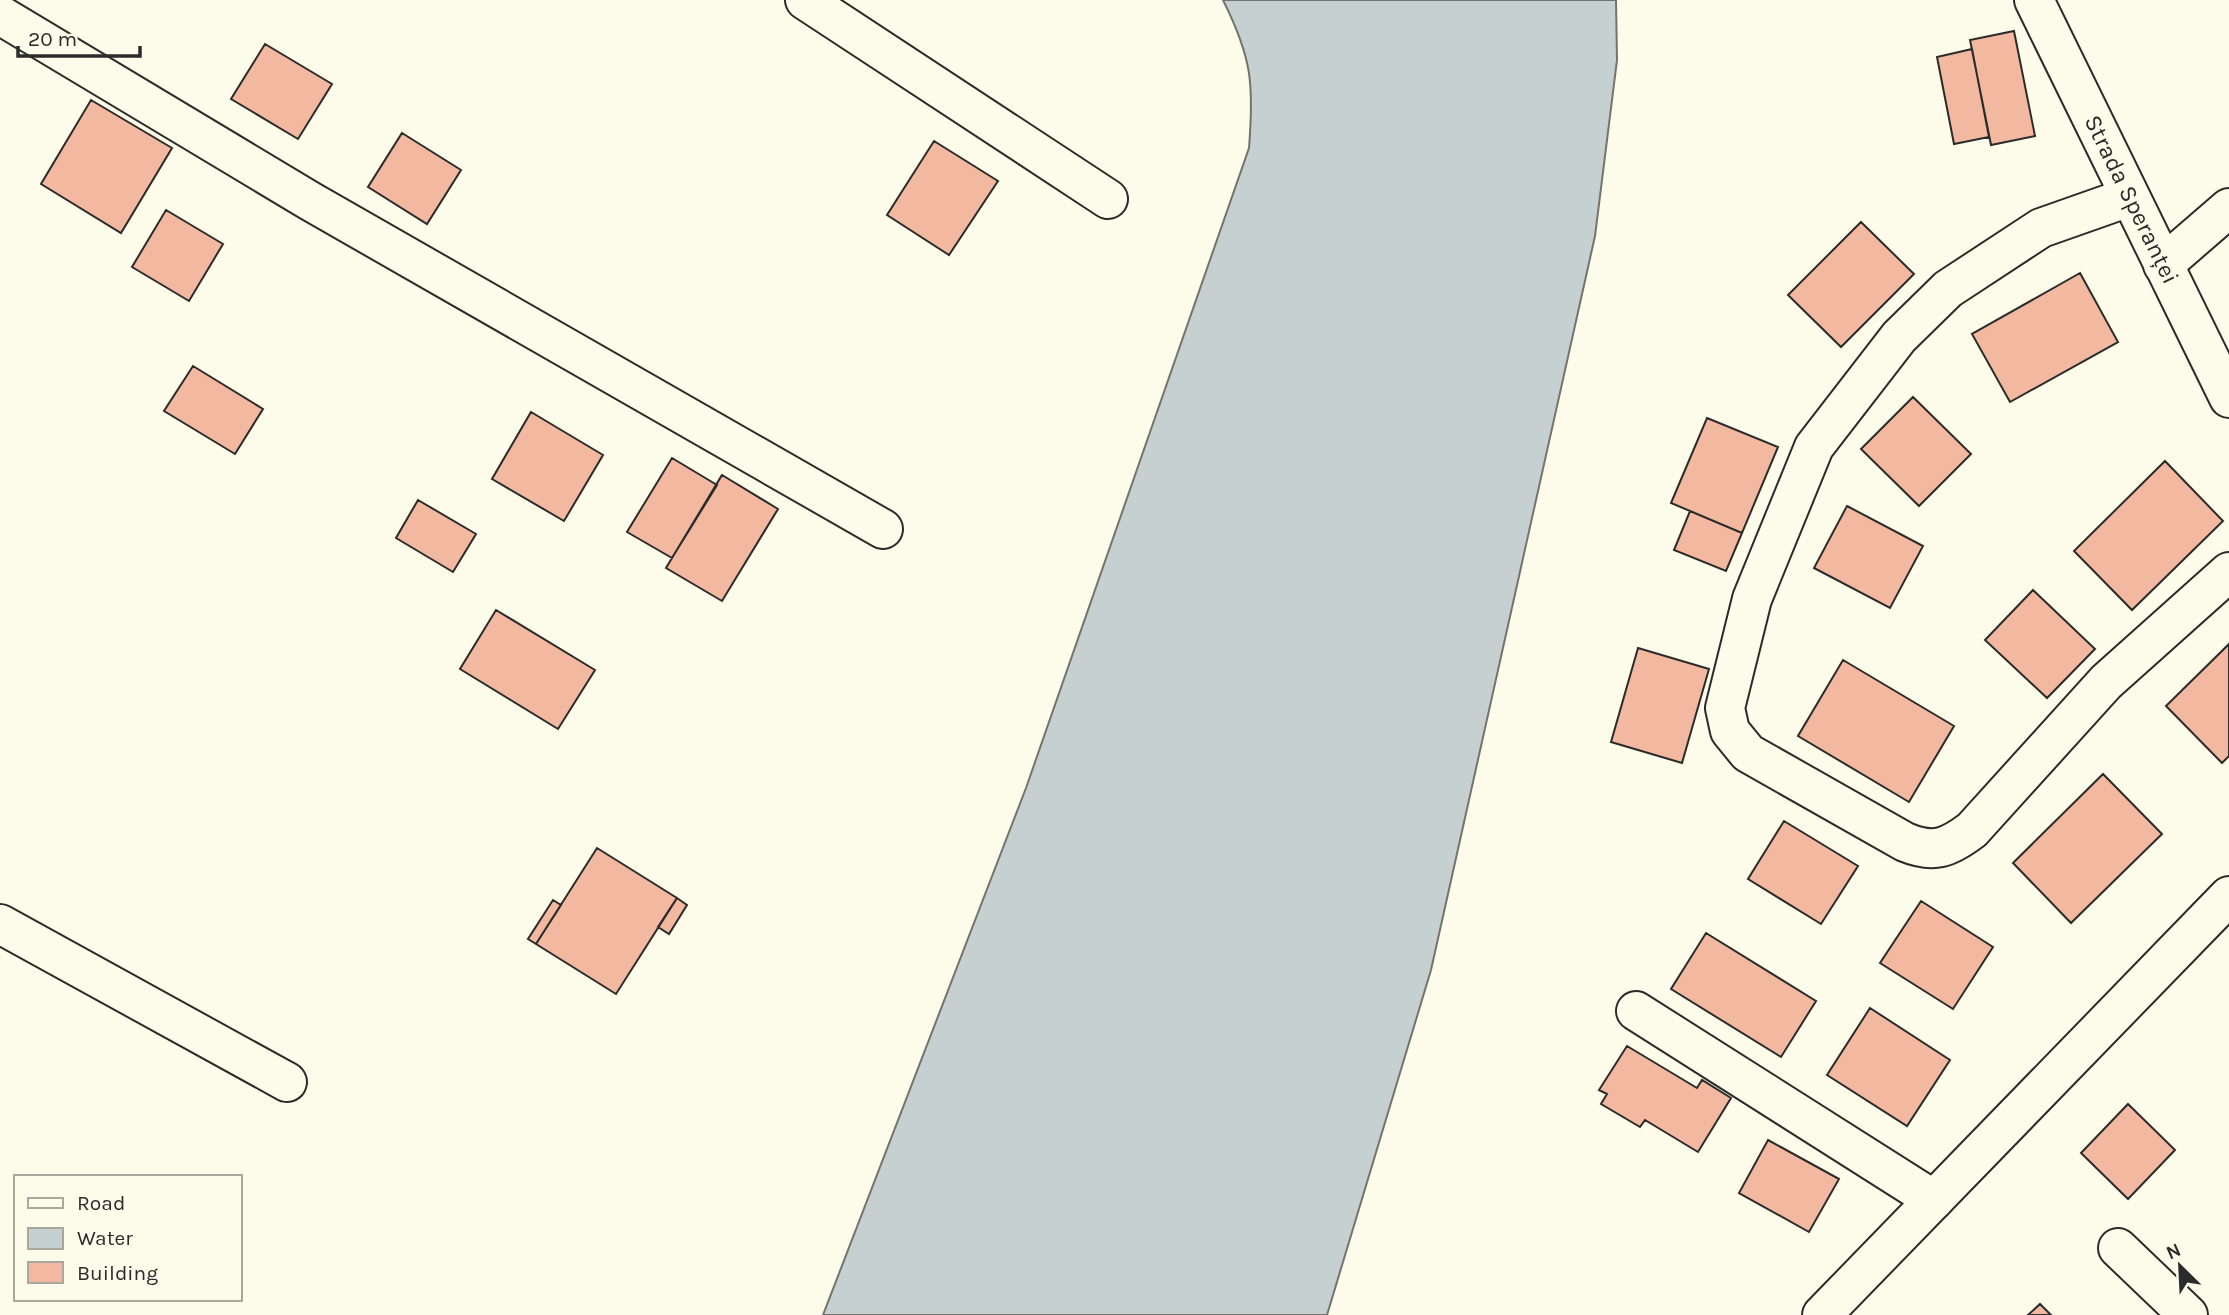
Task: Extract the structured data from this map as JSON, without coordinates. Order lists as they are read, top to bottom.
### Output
{
  "streets": {
    "street": ["Strada Speranței"]
  },
  "legend": ["Road", "Water", "Building"],
  "scale_bar": "20 m",
  "north": "top left"
}
